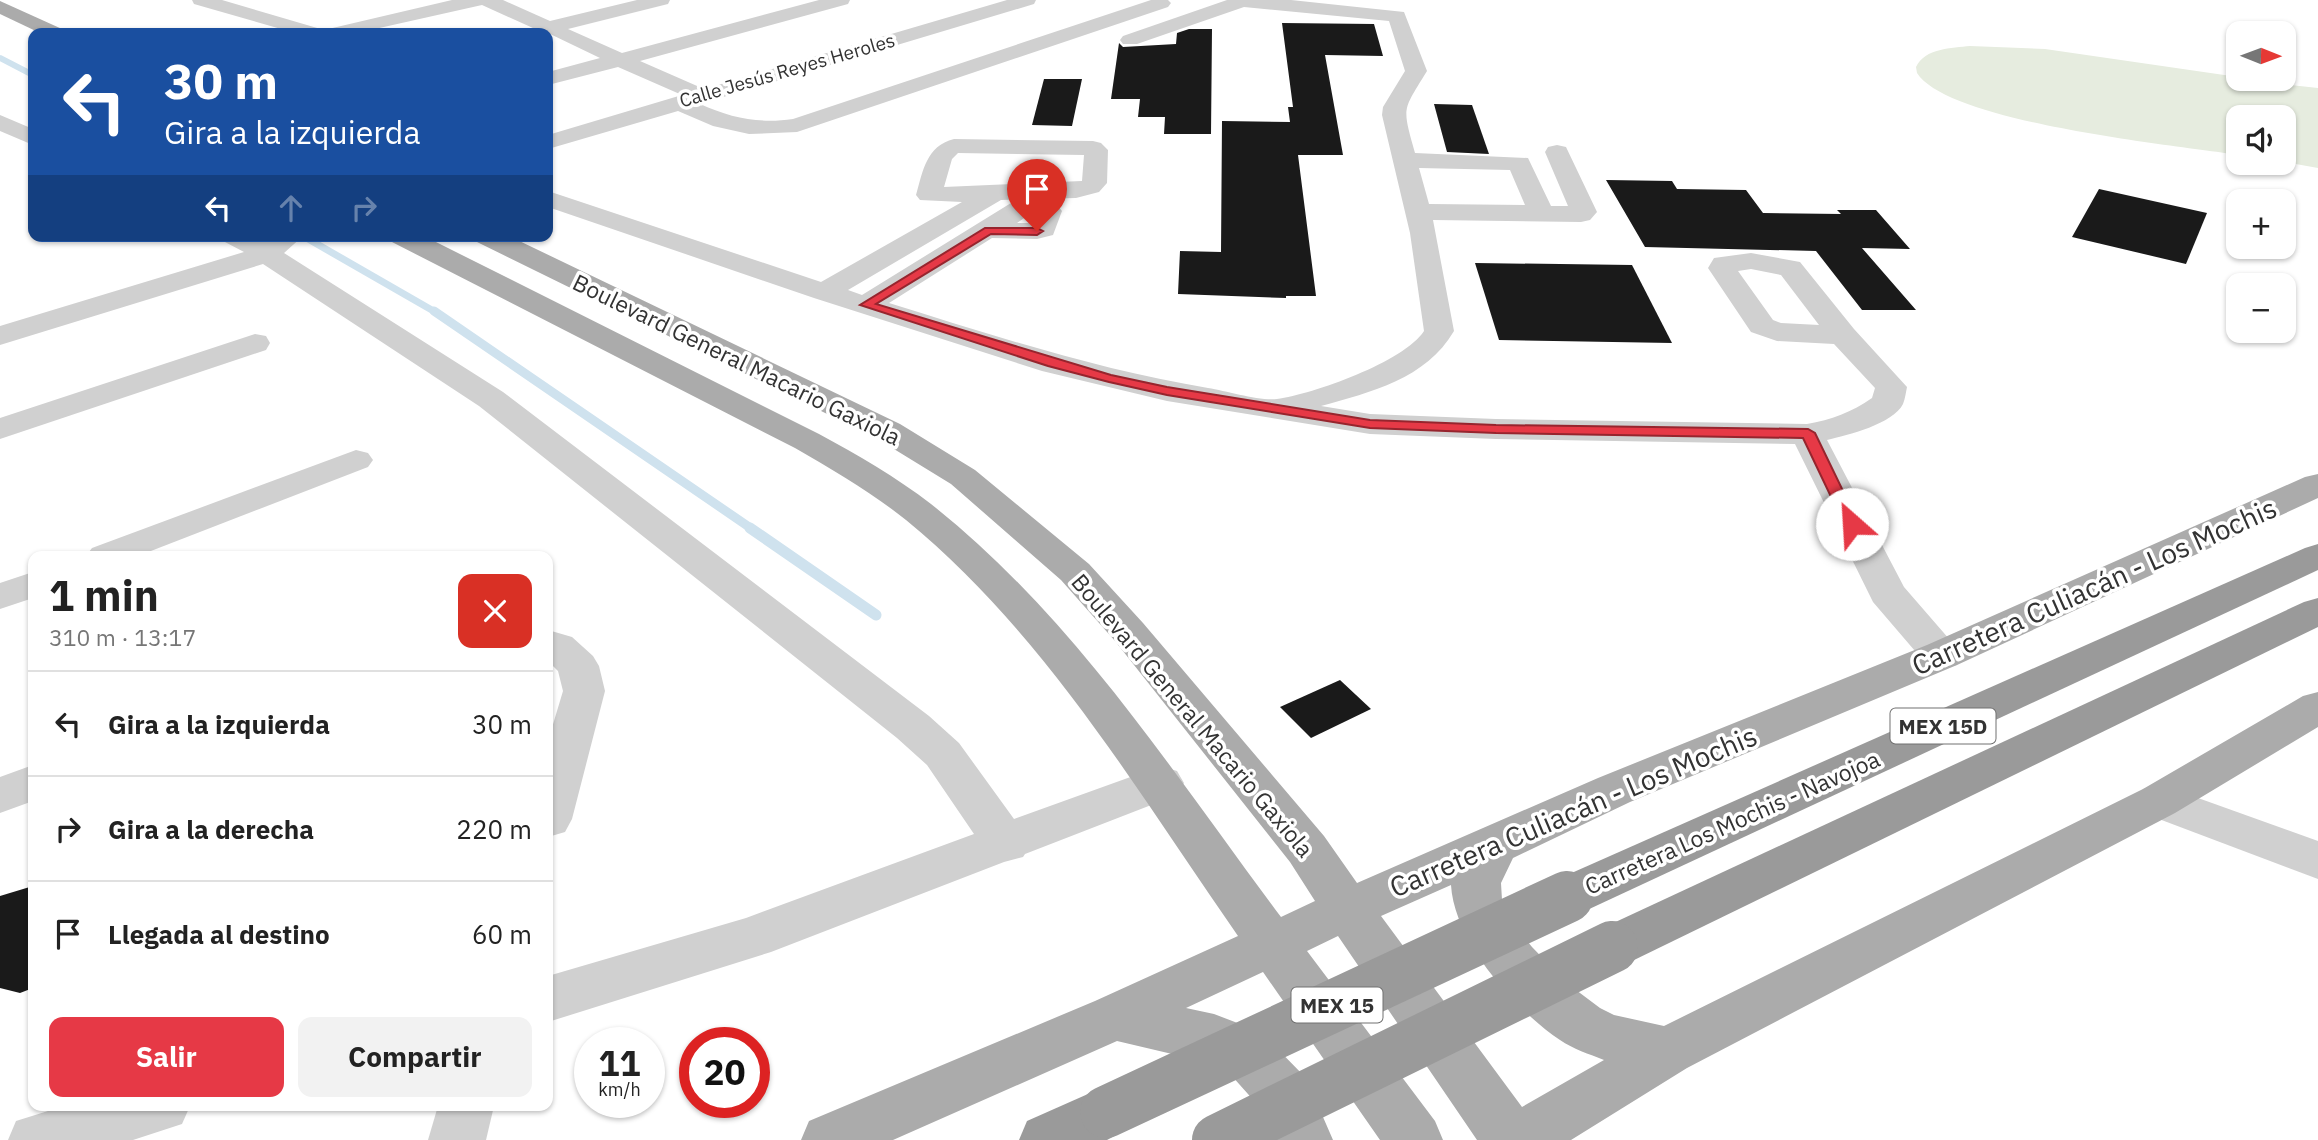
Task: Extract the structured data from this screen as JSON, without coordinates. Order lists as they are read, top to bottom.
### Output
{
  "streets": {
    "highway": ["MEX 15D", "Carretera Los Mochis - Navojoa", "MEX 15"],
    "main road": ["Boulevard General Macario Gaxiola", "Carretera Culiacán - Los Mochis"],
    "street": ["Calle Jesús Reyes Heroles"]
  },
  "crossings": [
    ["Boulevard General Macario Gaxiola", "Carretera Culiacán - Los Mochis"],
    ["MEX 15D", "MEX 15"],
    ["Carretera Los Mochis - Navojoa", "MEX 15"]
  ],
  "north": "right",
  "page": {
    "map_buttons": ["+", "−"],
    "turn": ["30 m", "Gira a la izquierda"],
    "heading": ["1 min", "310 m · 13:17"],
    "list": [
      {
        "name": "Gira a la izquierda",
        "value": "30 m"
      },
      {
        "name": "Gira a la derecha",
        "value": "220 m"
      },
      {
        "name": "Llegada al destino",
        "value": "60 m"
      }
    ],
    "buttons": ["Salir", "Compartir"],
    "speed": "11 km/h",
    "limit": "20"
  }
}
